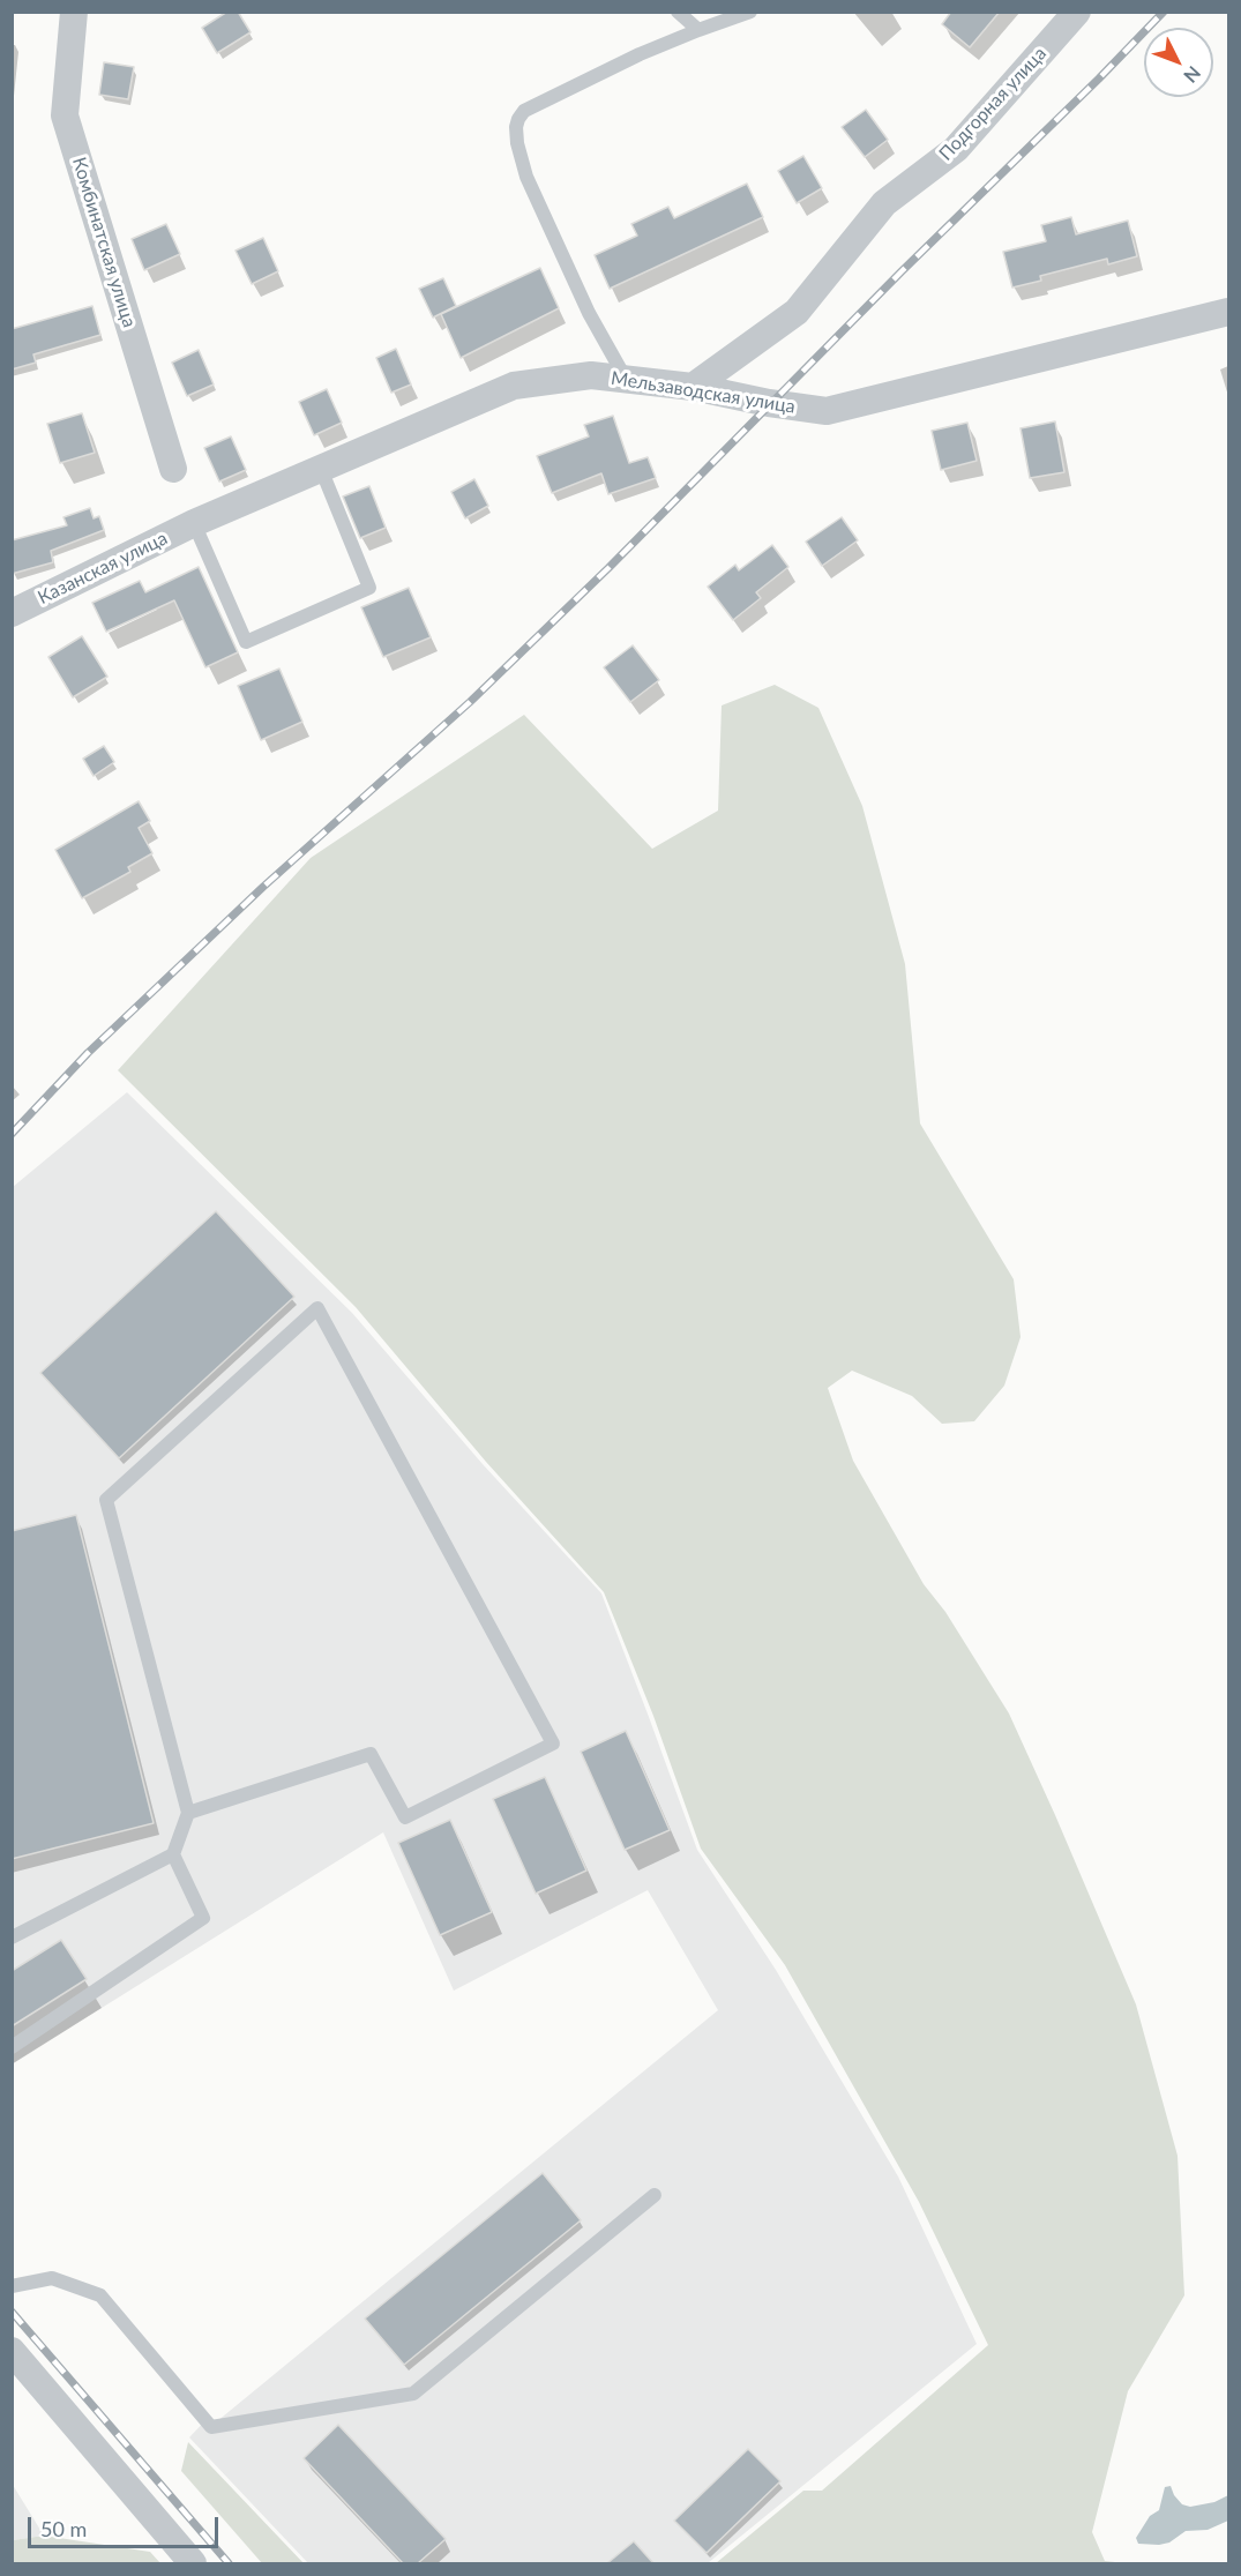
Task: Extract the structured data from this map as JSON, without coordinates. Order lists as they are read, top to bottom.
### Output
{
  "streets": {
    "street": [
      "Подгорная улица",
      "Комбинатская улица",
      "Мельзаводская улица",
      "Казанская улица"
    ]
  },
  "crossings": [
    ["Подгорная улица", "Мельзаводская улица"],
    ["Мельзаводская улица", "Казанская улица"]
  ],
  "scale_bar": "50 m",
  "north": "bottom right"
}
